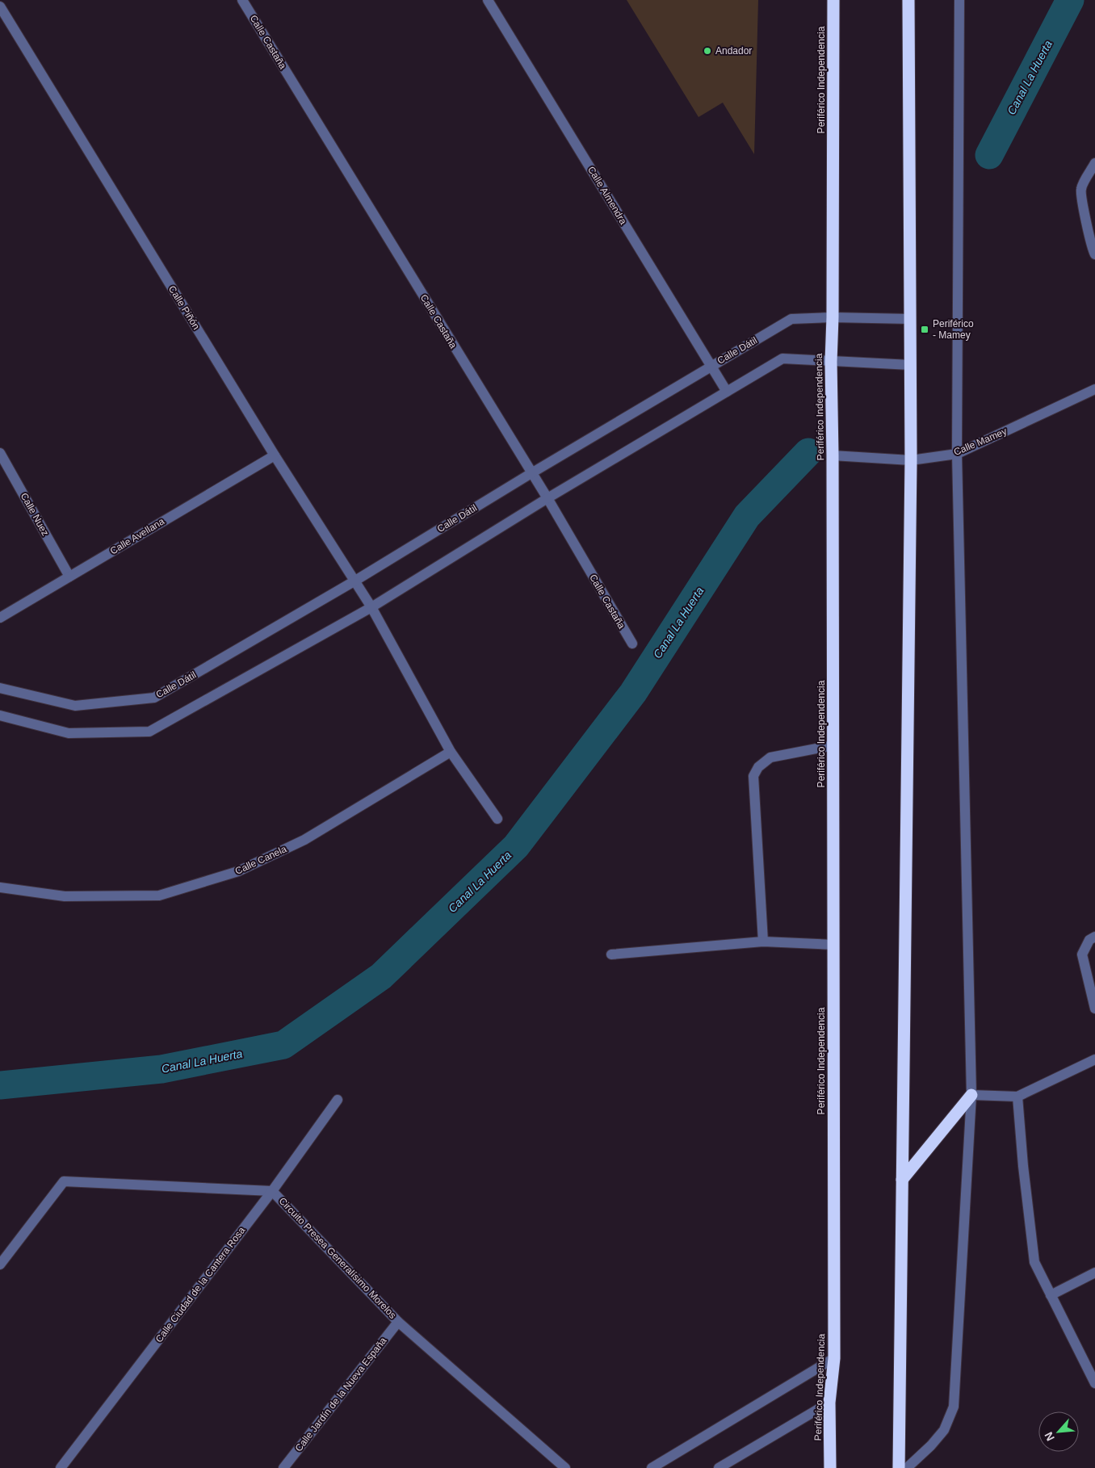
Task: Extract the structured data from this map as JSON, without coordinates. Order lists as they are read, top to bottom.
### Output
{
  "streets": {
    "highway": ["Periférico Independencia"],
    "street": [
      "Calle Castaña",
      "Calle Almendra",
      "Calle Piñón",
      "Calle Dátil",
      "Calle Mamey",
      "Calle Nuez",
      "Calle Avellana",
      "Calle Canela",
      "Circuito Presea Generalísimo Morelos",
      "Calle Ciudad de la Cantera Rosa",
      "Calle Jardín de la Nueva España"
    ]
  },
  "crossings": [
    ["Calle Castaña", "Calle Dátil"],
    ["Periférico Independencia", "Calle Dátil"],
    ["Periférico Independencia", "Calle Mamey"],
    ["Calle Almendra", "Calle Dátil"],
    ["Calle Piñón", "Calle Dátil"],
    ["Calle Piñón", "Calle Avellana"],
    ["Calle Nuez", "Calle Avellana"],
    ["Circuito Presea Generalísimo Morelos", "Calle Ciudad de la Cantera Rosa"],
    ["Circuito Presea Generalísimo Morelos", "Calle Jardín de la Nueva España"]
  ],
  "water": ["Canal La Huerta"],
  "places": {
    "other": ["Andador"],
    "transit": ["Periférico - Mamey"]
  },
  "north": "bottom left"
}
